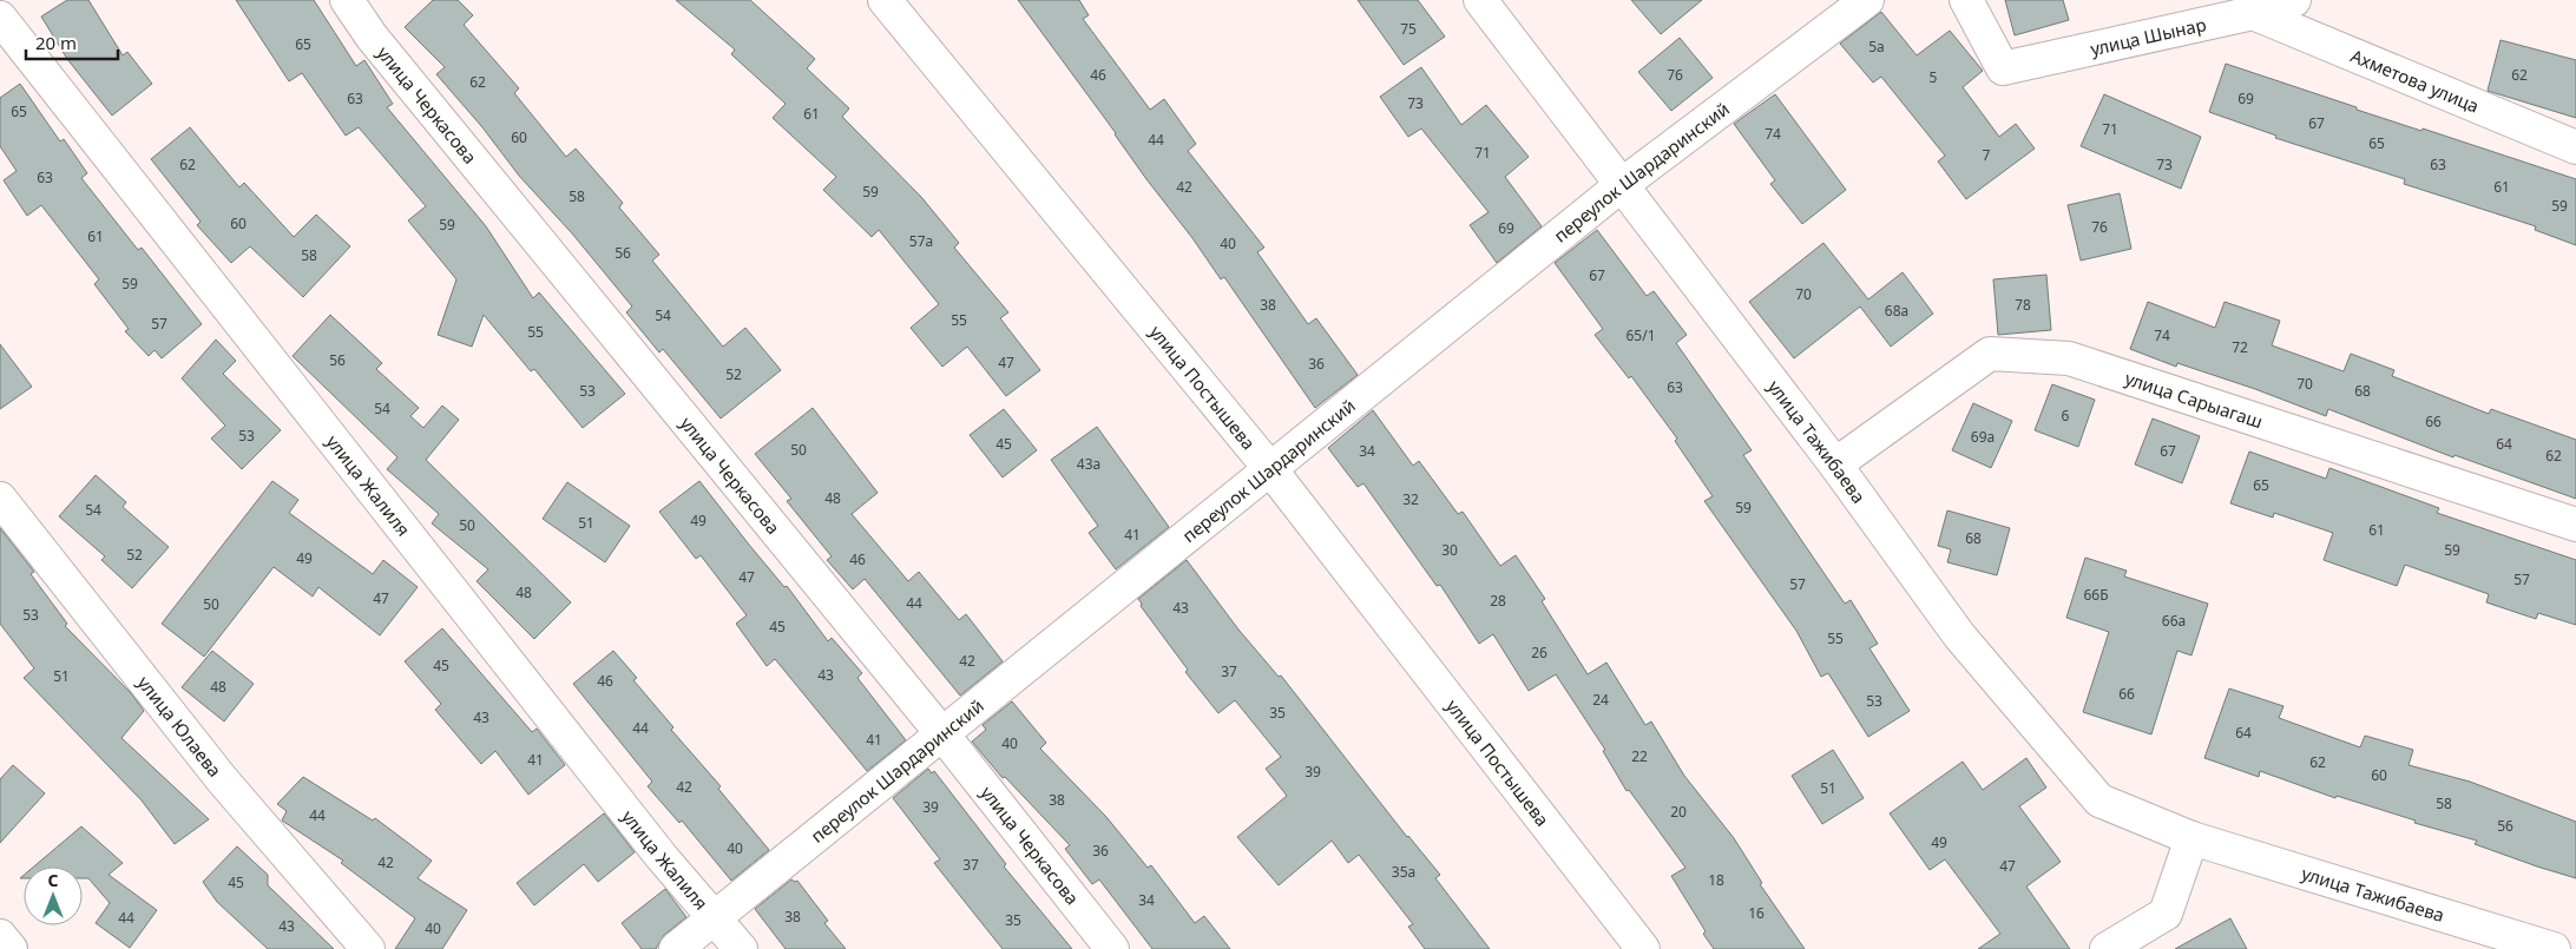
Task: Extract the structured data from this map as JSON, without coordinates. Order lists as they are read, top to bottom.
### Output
{
  "streets": {
    "street": [
      "улица Шынар",
      "Ахметова улица",
      "улица Черкасова",
      "переулок Шардаринский",
      "улица Постышева",
      "улица Сарыагаш",
      "улица Тажибаева",
      "улица Жалиля",
      "улица Юлаева"
    ]
  },
  "crossings": [
    ["улица Шынар", "Ахметова улица"],
    ["улица Черкасова", "переулок Шардаринский"],
    ["переулок Шардаринский", "улица Постышева"],
    ["переулок Шардаринский", "улица Тажибаева"],
    ["переулок Шардаринский", "улица Жалиля"],
    ["улица Сарыагаш", "улица Тажибаева"]
  ],
  "house_numbers": [
    "75",
    "65",
    "5а",
    "46",
    "76",
    "62",
    "5",
    "62",
    "63",
    "69",
    "73",
    "65",
    "61",
    "67",
    "71",
    "74",
    "60",
    "44",
    "65",
    "71",
    "7",
    "62",
    "73",
    "63",
    "63",
    "42",
    "61",
    "59",
    "58",
    "59",
    "60",
    "59",
    "76",
    "69",
    "61",
    "57а",
    "40",
    "56",
    "58",
    "67",
    "59",
    "70",
    "38",
    "78",
    "68а",
    "54",
    "55",
    "57",
    "55",
    "65/1",
    "74",
    "72",
    "56",
    "47",
    "36",
    "52",
    "70",
    "63",
    "53",
    "68",
    "54",
    "6",
    "66",
    "53",
    "69а",
    "45",
    "64",
    "50",
    "34",
    "67",
    "62",
    "43а",
    "65",
    "48",
    "32",
    "59",
    "54",
    "49",
    "51",
    "50",
    "61",
    "41",
    "68",
    "30",
    "59",
    "52",
    "49",
    "46",
    "47",
    "57",
    "57",
    "48",
    "66Б",
    "47",
    "28",
    "44",
    "50",
    "43",
    "53",
    "66а",
    "45",
    "55",
    "26",
    "42",
    "45",
    "37",
    "43",
    "51",
    "46",
    "48",
    "66",
    "24",
    "53",
    "35",
    "43",
    "44",
    "64",
    "41",
    "40",
    "22",
    "41",
    "62",
    "39",
    "60",
    "42",
    "51",
    "38",
    "58",
    "39",
    "20",
    "44",
    "56",
    "49",
    "40",
    "36",
    "42",
    "37",
    "47",
    "35а",
    "18",
    "45",
    "34",
    "16",
    "38",
    "44",
    "35",
    "43",
    "40"
  ],
  "scale_bar": "20 m",
  "north": "top"
}
